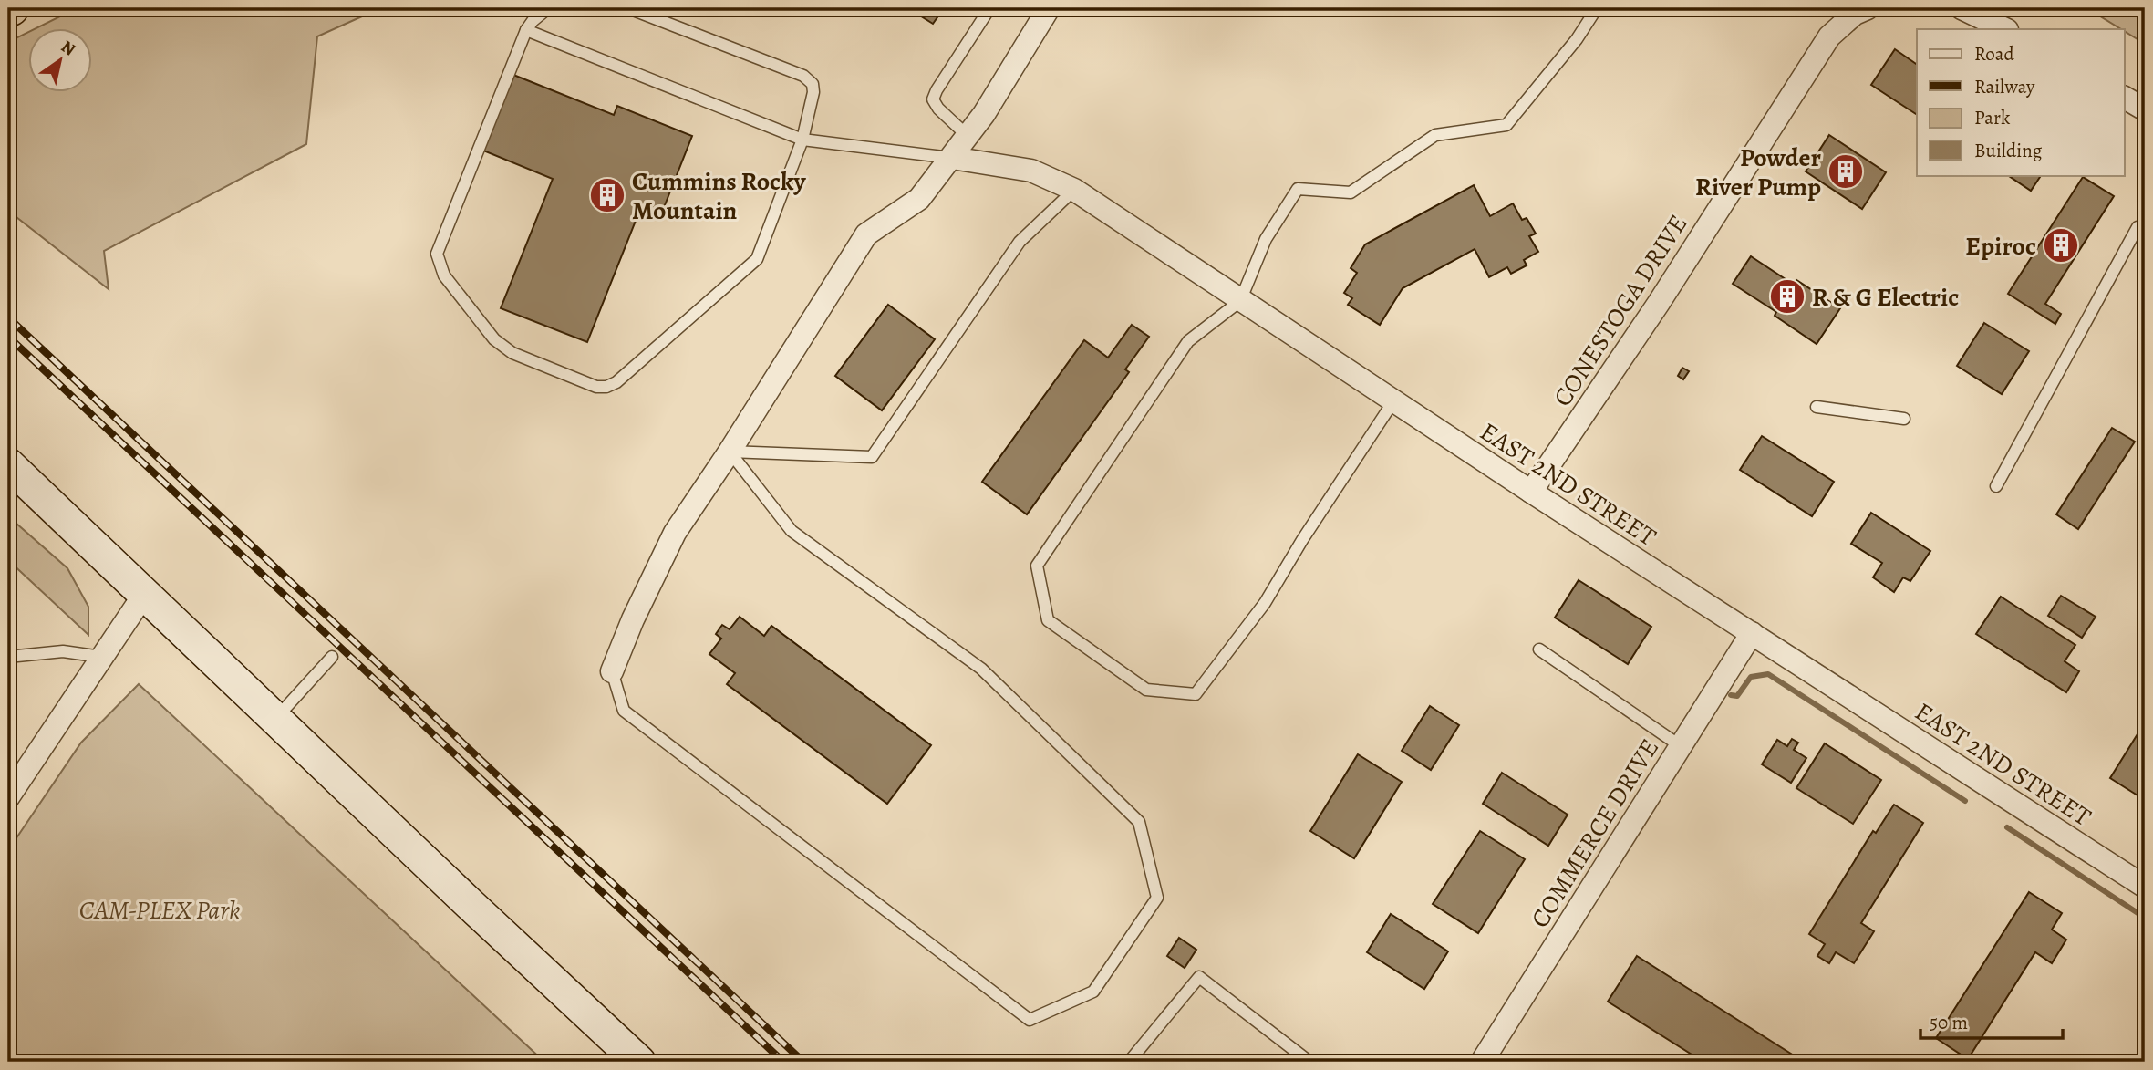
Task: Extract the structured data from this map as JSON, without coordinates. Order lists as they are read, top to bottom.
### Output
{
  "streets": {
    "street": ["CONESTOGA DRIVE", "EAST 2ND STREET", "COMMERCE DRIVE"]
  },
  "crossings": [
    ["CONESTOGA DRIVE", "EAST 2ND STREET"],
    ["EAST 2ND STREET", "COMMERCE DRIVE"]
  ],
  "parks": ["CAM-PLEX Park"],
  "places": {
    "building": [
      "Powder River Pump",
      "Cummins Rocky Mountain",
      "Epiroc",
      "R & G Electric"
    ]
  },
  "legend": [
    "Road",
    "Railway",
    "Park",
    "Building"
  ],
  "scale_bar": "50 m",
  "north": "top right"
}
